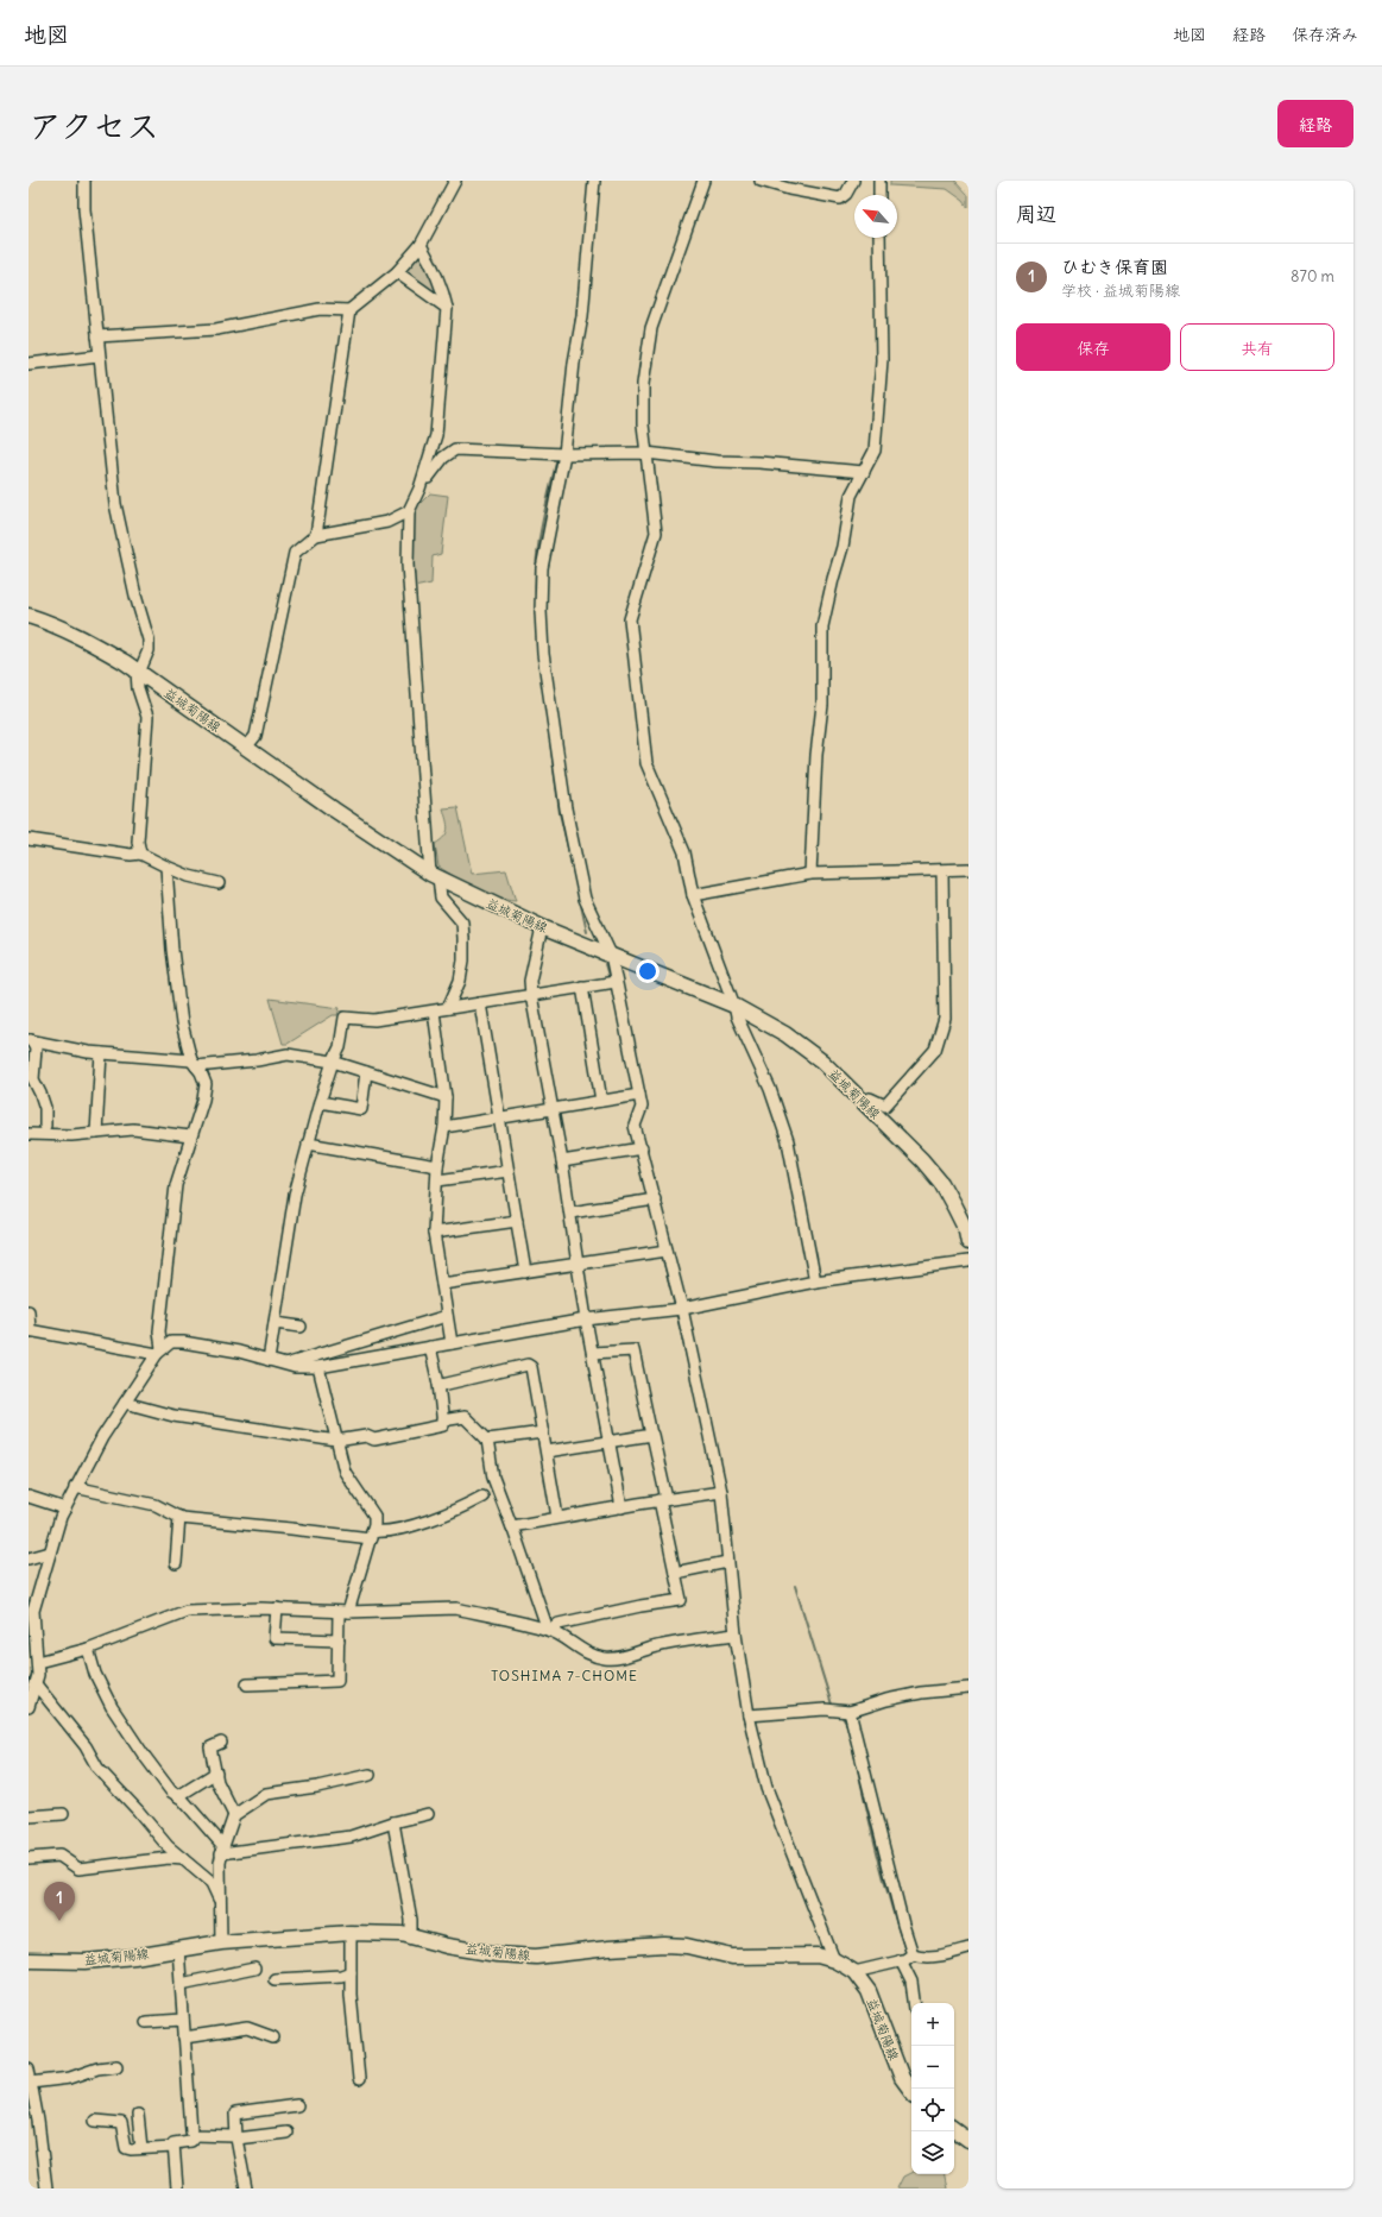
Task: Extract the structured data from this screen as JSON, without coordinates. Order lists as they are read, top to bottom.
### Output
{
  "streets": {
    "main road": ["益城菊陽線"]
  },
  "districts": ["TOSHIMA 7-CHOME"],
  "north": "top left",
  "page": {
    "header": "地図",
    "nav": ["地図", "経路", "保存済み"],
    "title": "アクセス",
    "buttons": [
      "経路",
      ["保存", "共有"]
    ],
    "heading": "周辺",
    "list": [
      {
        "mark": "1",
        "name": "ひむき保育園",
        "note": "学校 · 益城菊陽線",
        "value": "870 m"
      }
    ],
    "pins": "1",
    "map_buttons": ["+", "−"]
  }
}
